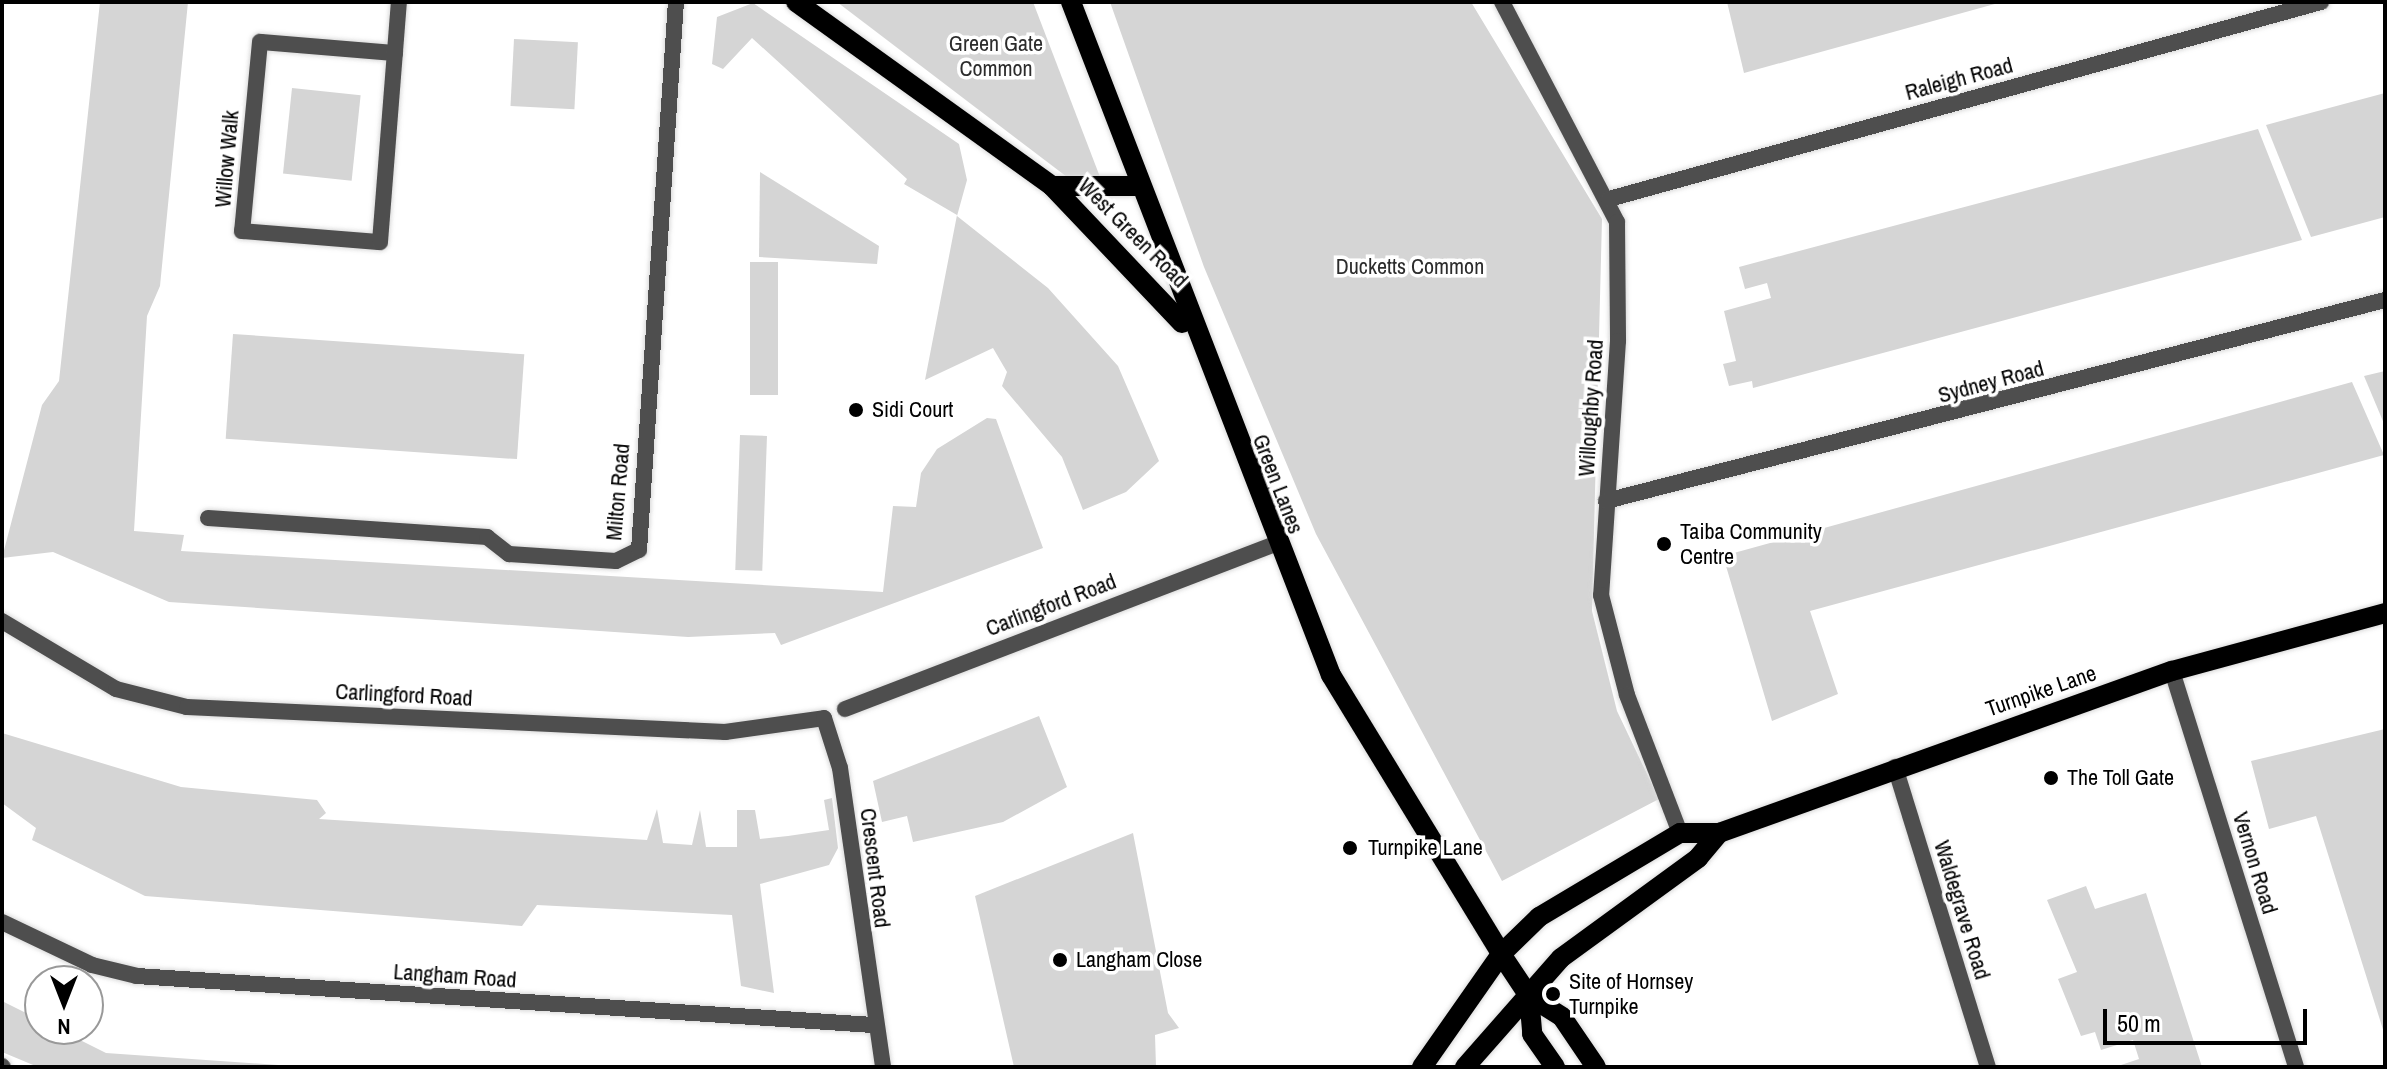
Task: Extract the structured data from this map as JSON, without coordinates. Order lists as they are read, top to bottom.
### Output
{
  "streets": {
    "main road": ["West Green Road", "Green Lanes", "Turnpike Lane"],
    "street": [
      "Raleigh Road",
      "Willow Walk",
      "Sydney Road",
      "Willoughby Road",
      "Milton Road",
      "Carlingford Road",
      "Vernon Road",
      "Crescent Road",
      "Waldegrave Road",
      "Langham Road"
    ]
  },
  "crossings": [
    ["Raleigh Road", "Willoughby Road"],
    ["West Green Road", "Green Lanes"],
    ["Sydney Road", "Willoughby Road"],
    ["Willoughby Road", "Turnpike Lane"],
    ["Green Lanes", "Carlingford Road"],
    ["Green Lanes", "Turnpike Lane"],
    ["Carlingford Road", "Crescent Road"],
    ["Turnpike Lane", "Vernon Road"],
    ["Turnpike Lane", "Waldegrave Road"],
    ["Crescent Road", "Langham Road"]
  ],
  "parks": ["Green Gate Common", "Ducketts Common"],
  "places": [
    "Sidi Court",
    "Taiba Community Centre",
    "The Toll Gate",
    "Turnpike Lane",
    "Langham Close",
    "Site of Hornsey Turnpike"
  ],
  "scale_bar": "50 m",
  "north": "bottom"
}
